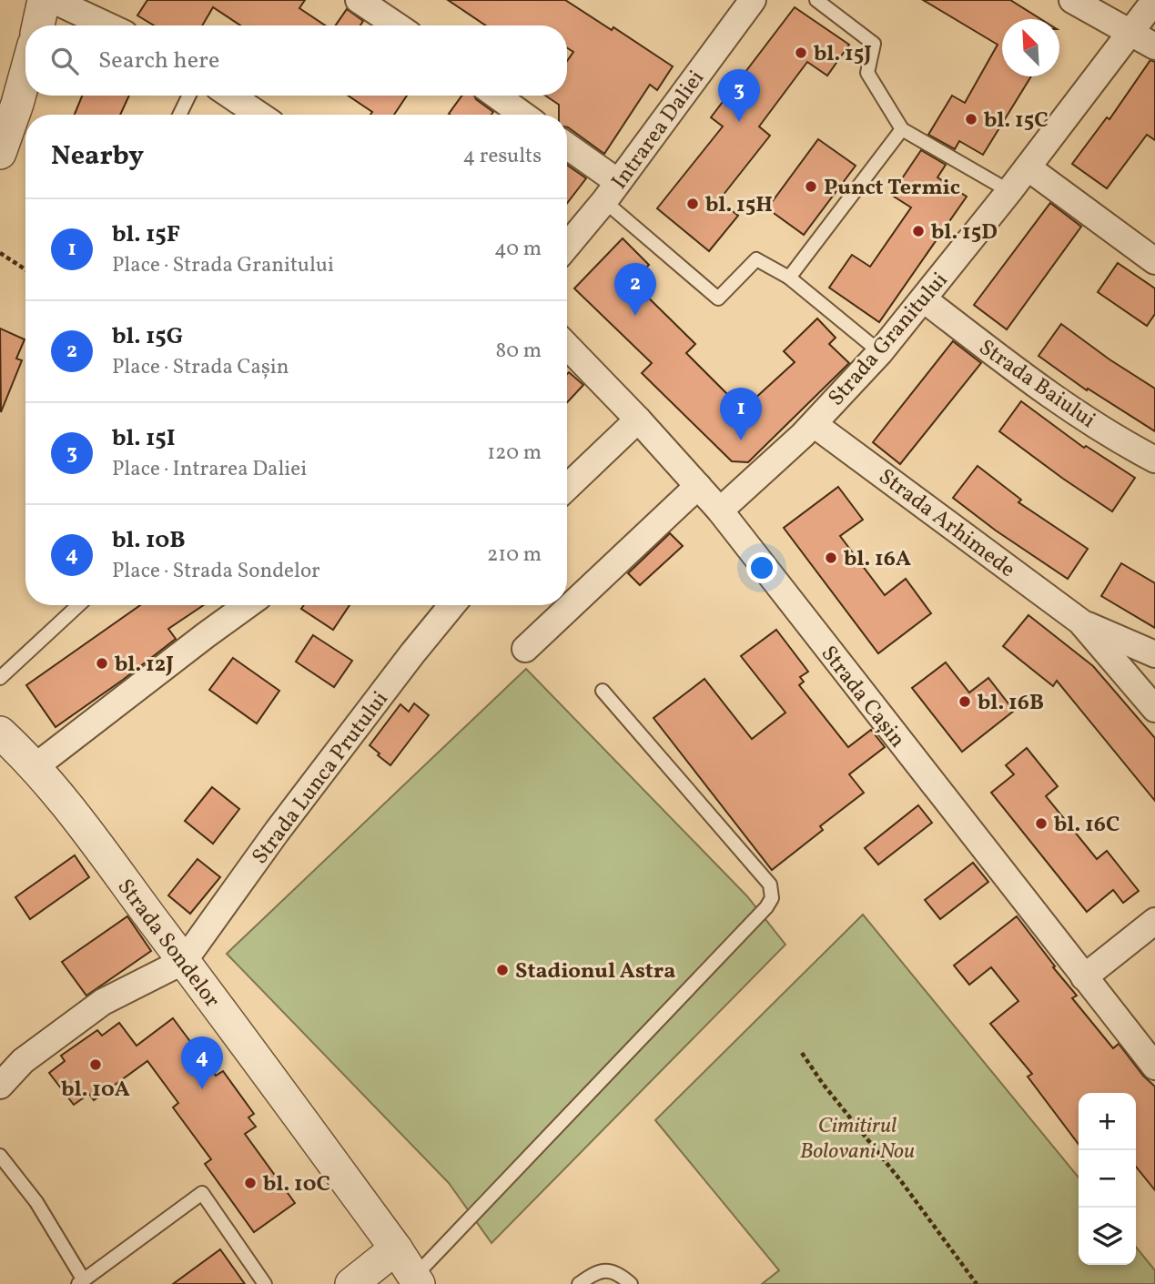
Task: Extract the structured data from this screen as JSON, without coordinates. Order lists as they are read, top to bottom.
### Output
{
  "streets": {
    "street": [
      "Intrarea Daliei",
      "Strada Granitului",
      "Strada Baiului",
      "Strada Arhimede",
      "Strada Cașin",
      "Strada Lunca Prutului",
      "Strada Sondelor"
    ]
  },
  "crossings": [
    ["Strada Granitului", "Strada Baiului"],
    ["Strada Granitului", "Strada Arhimede"],
    ["Strada Granitului", "Strada Cașin"],
    ["Strada Lunca Prutului", "Strada Sondelor"]
  ],
  "parks": ["Cimitirul Bolovani Nou"],
  "places": [
    "bl. 15J",
    "bl. 15C",
    "Punct Termic",
    "bl. 15H",
    "bl. 15D",
    "bl. 16A",
    "bl. 12J",
    "bl. 16B",
    "bl. 16C",
    "Stadionul Astra",
    "bl. 10A",
    "bl. 10C"
  ],
  "north": "top left",
  "page": {
    "search": "Search here",
    "pins": [
      "3",
      "2",
      "1",
      "4"
    ],
    "heading": ["Nearby", "4 results"],
    "list": [
      {
        "mark": "1",
        "name": "bl. 15F",
        "note": "Place · Strada Granitului",
        "value": "40 m"
      },
      {
        "mark": "2",
        "name": "bl. 15G",
        "note": "Place · Strada Cașin",
        "value": "80 m"
      },
      {
        "mark": "3",
        "name": "bl. 15I",
        "note": "Place · Intrarea Daliei",
        "value": "120 m"
      },
      {
        "mark": "4",
        "name": "bl. 10B",
        "note": "Place · Strada Sondelor",
        "value": "210 m"
      }
    ],
    "map_buttons": ["+", "−"]
  }
}
